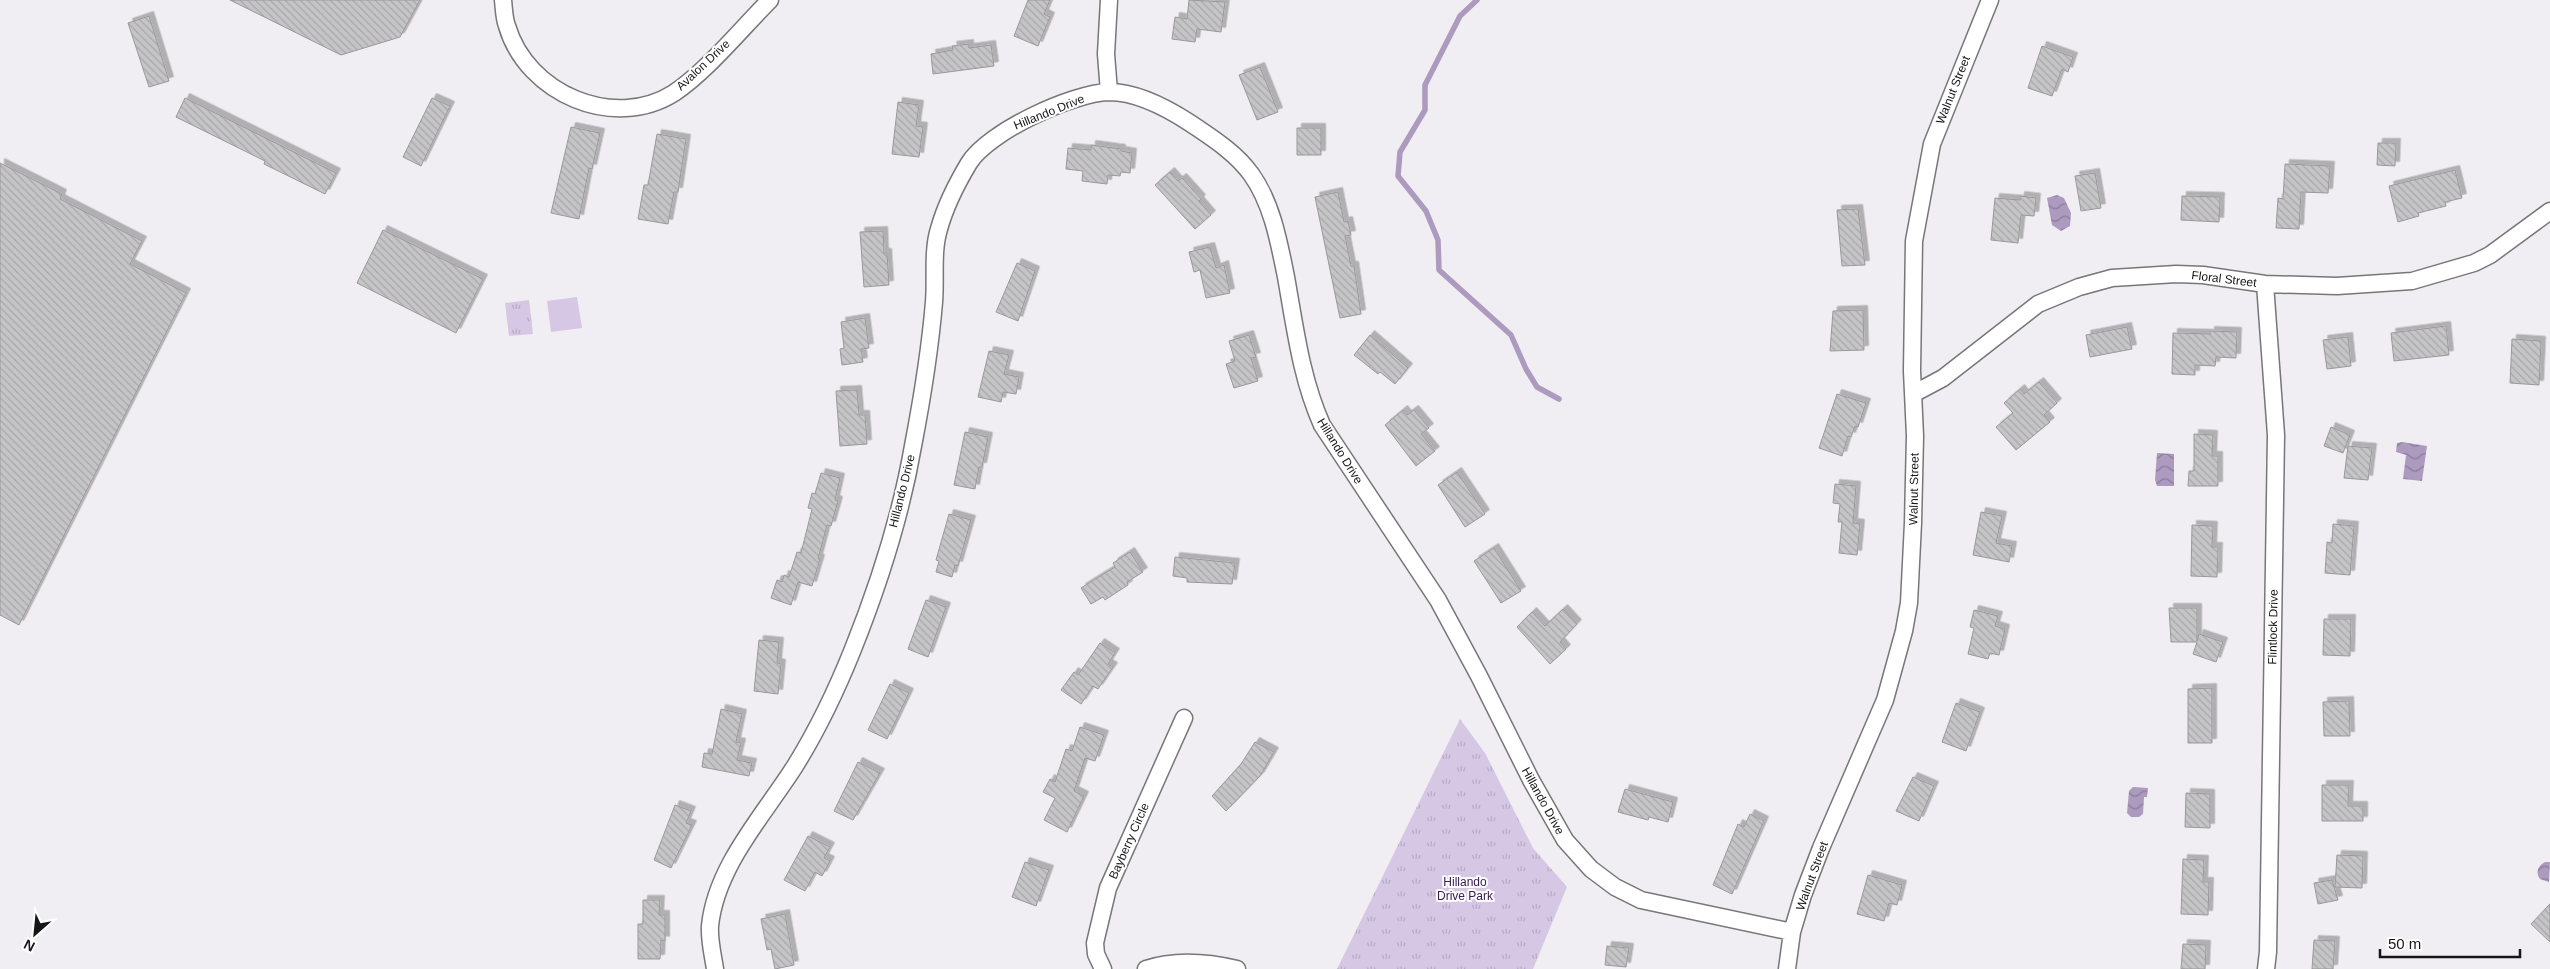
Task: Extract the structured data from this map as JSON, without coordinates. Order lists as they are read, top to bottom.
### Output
{
  "streets": {
    "street": [
      "Avalon Drive",
      "Walnut Street",
      "Hillando Drive",
      "Floral Street",
      "Flintlock Drive",
      "Bayberry Circle"
    ]
  },
  "crossings": [
    ["Walnut Street", "Hillando Drive"],
    ["Walnut Street", "Floral Street"],
    ["Floral Street", "Flintlock Drive"]
  ],
  "parks": ["Hillando Drive Park"],
  "scale_bar": "50 m",
  "north": "bottom left"
}
